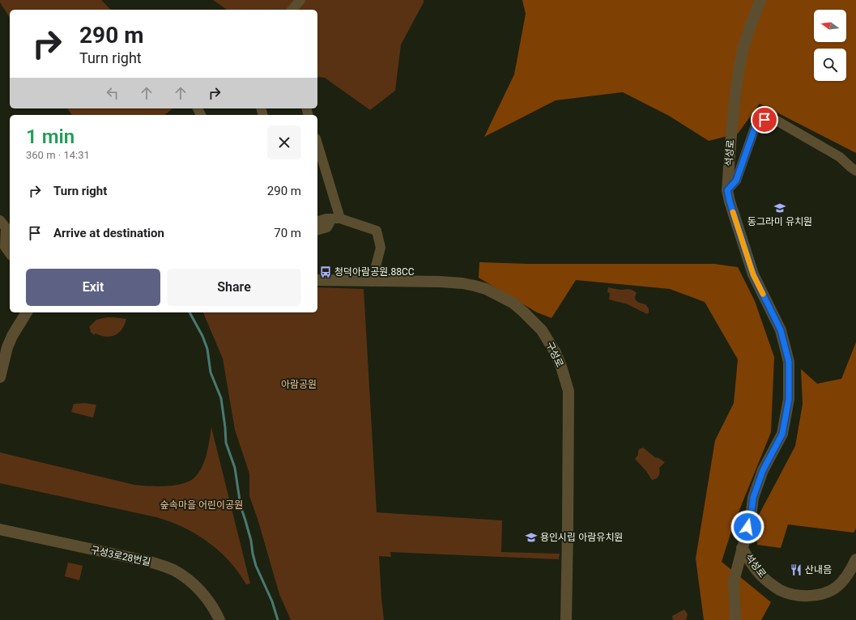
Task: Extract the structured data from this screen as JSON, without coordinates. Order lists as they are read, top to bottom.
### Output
{
  "streets": {
    "street": ["석성로", "구성로", "구성3로28번길"]
  },
  "parks": ["아람공원", "숲속마을 어린이공원"],
  "places": {
    "school or university": ["동그라미 유치원", "용인시립 아람유치원"],
    "bus stop": ["청덕아람공원.88CC"],
    "restaurant": ["산내음"]
  },
  "north": "left",
  "page": {
    "turn": ["290 m", "Turn right"],
    "heading": ["1 min", "360 m · 14:31"],
    "list": [
      {
        "name": "Turn right",
        "value": "290 m"
      },
      {
        "name": "Arrive at destination",
        "value": "70 m"
      }
    ],
    "buttons": ["Exit", "Share"]
  }
}
